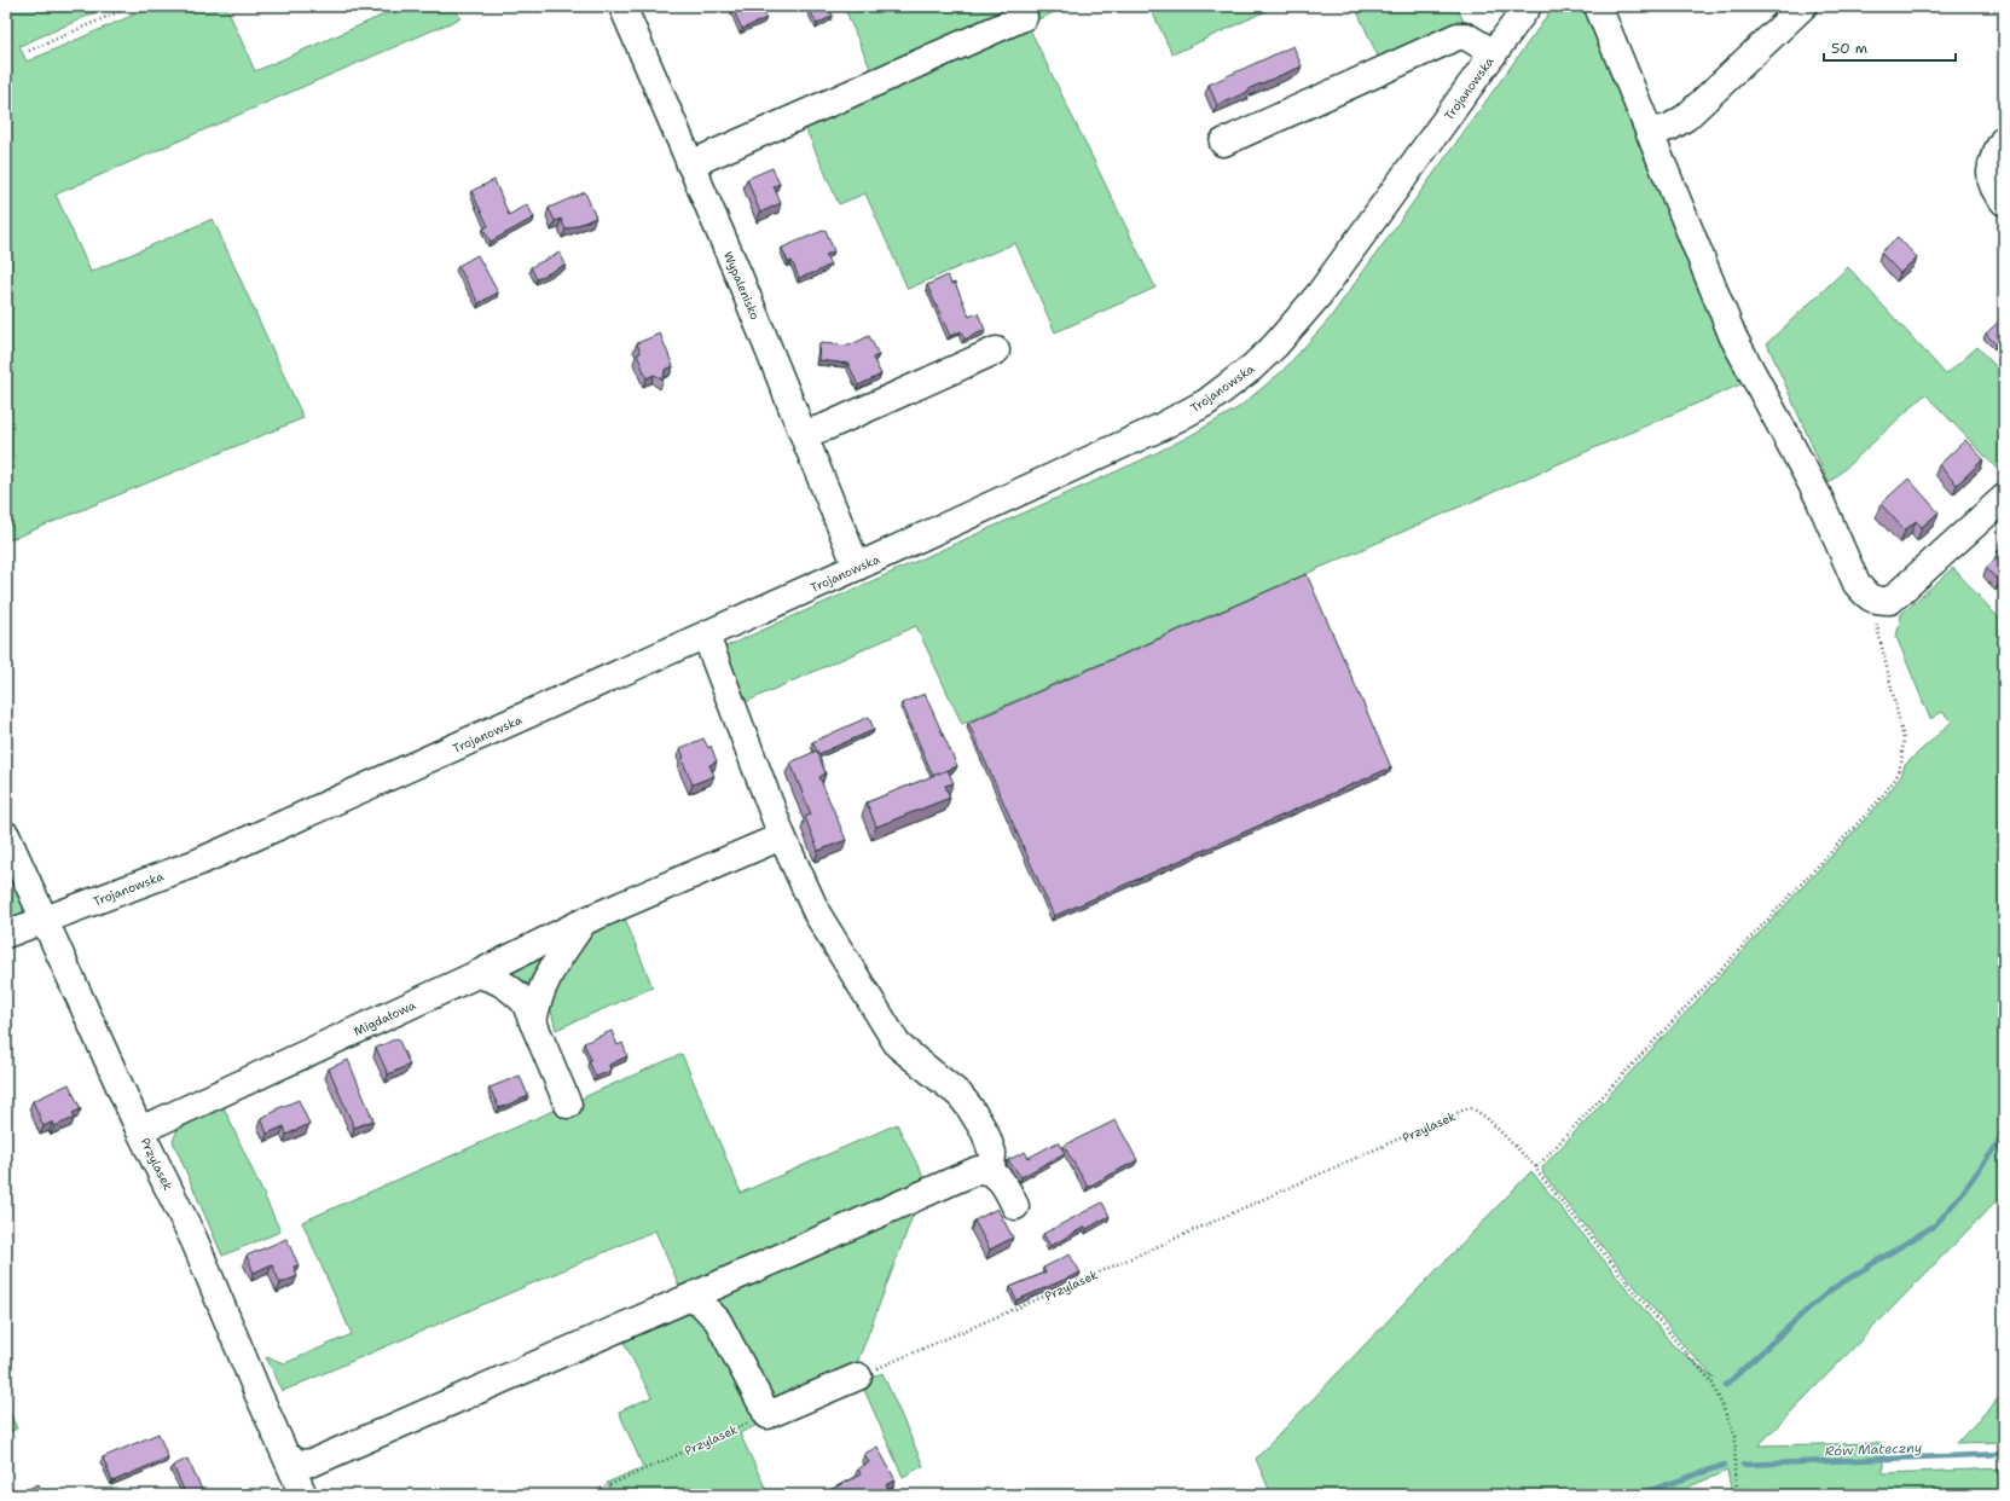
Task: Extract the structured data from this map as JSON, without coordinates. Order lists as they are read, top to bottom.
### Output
{
  "streets": {
    "street": [
      "Trojanowska",
      "Wypalenisko",
      "Migdałowa",
      "Przylasek"
    ]
  },
  "crossings": [
    ["Trojanowska", "Wypalenisko"],
    ["Trojanowska", "Przylasek"],
    ["Migdałowa", "Przylasek"]
  ],
  "water": ["Rów Mateczny"],
  "scale_bar": "50 m"
}
